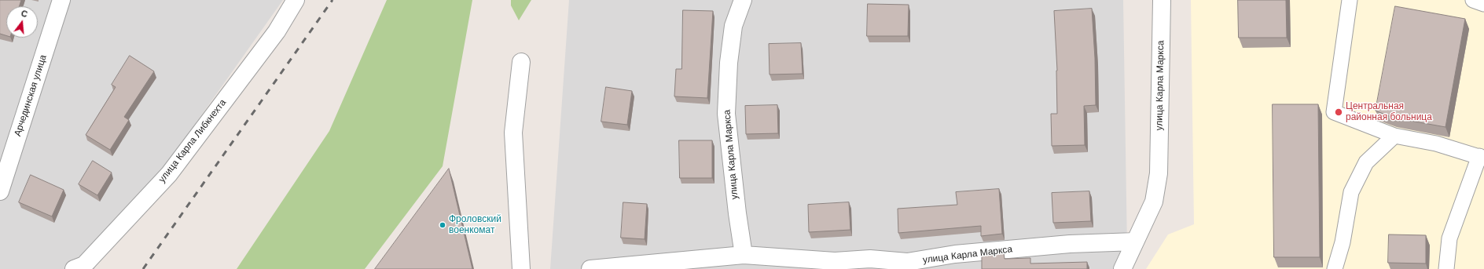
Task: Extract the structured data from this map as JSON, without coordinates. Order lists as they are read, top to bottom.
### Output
{
  "streets": {
    "street": ["улица Карла Маркса", "Арчединская улица", "улица Карла Либкнехта"]
  },
  "places": ["Центральная районная больница", "Фроловский военкомат"],
  "north": "top"
}
